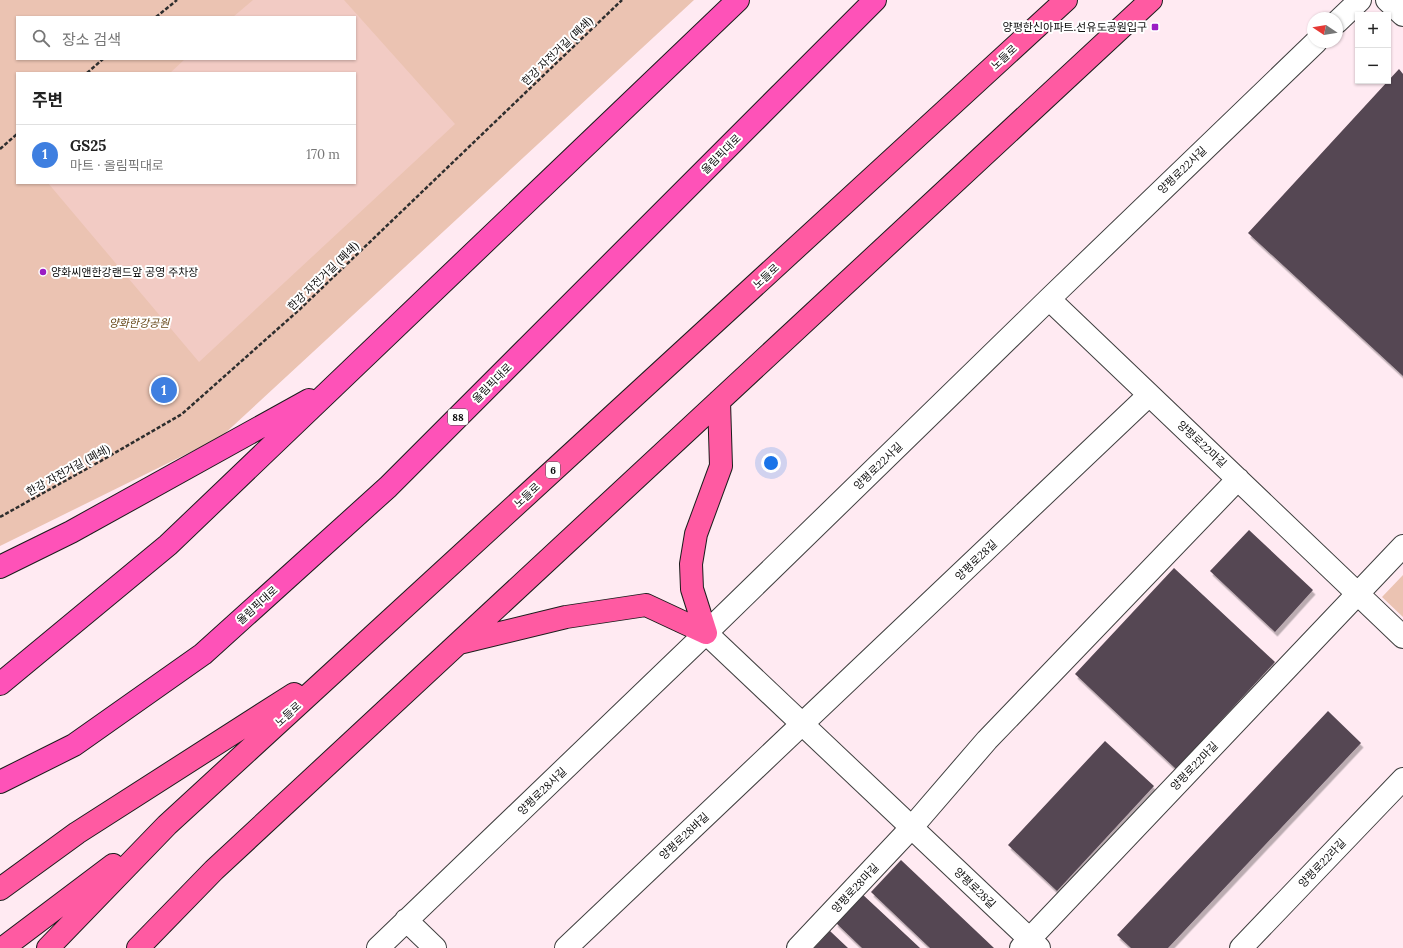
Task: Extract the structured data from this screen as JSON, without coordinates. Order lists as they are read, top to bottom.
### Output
{
  "streets": {
    "highway": ["올림픽대로", "88"],
    "main road": ["노들로", "6"],
    "street": [
      "양평로22사길",
      "양평로22마길",
      "양평로28길",
      "양평로28사길",
      "양평로28바길",
      "양평로22라길",
      "양평로28마길"
    ],
    "path": ["한강 자전거길 (폐쇄)"]
  },
  "crossings": [
    ["양평로22사길", "양평로28길"],
    ["양평로22사길", "양평로28사길"],
    ["양평로22마길", "양평로28길"],
    ["양평로28길", "양평로28사길"],
    ["양평로28길", "양평로28바길"],
    ["양평로28길", "양평로28마길"]
  ],
  "parks": ["양화한강공원"],
  "places": {
    "transit": ["양평한신아파트.선유도공원입구"],
    "other": ["양화씨앤한강랜드앞 공영 주차장"]
  },
  "north": "left",
  "page": {
    "map_buttons": ["+", "−"],
    "search": "장소 검색",
    "heading": "주변",
    "list": [
      {
        "mark": "1",
        "name": "GS25",
        "note": "마트 · 올림픽대로",
        "value": "170 m"
      }
    ],
    "pins": "1"
  }
}
